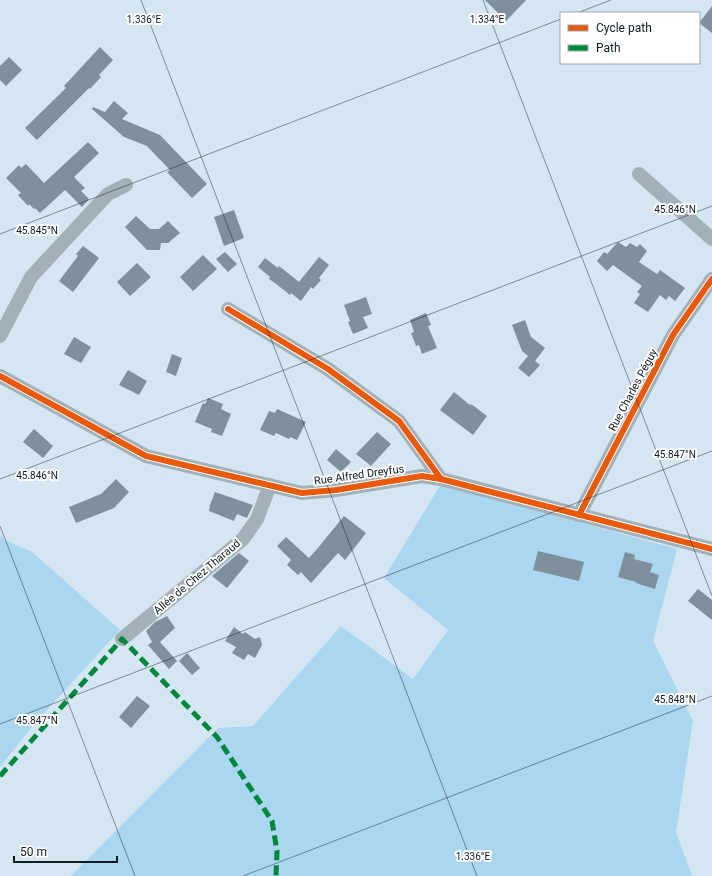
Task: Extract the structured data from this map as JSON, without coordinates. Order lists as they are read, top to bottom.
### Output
{
  "streets": {
    "street": ["Rue Charles Péguy", "Rue Alfred Dreyfus", "Allée de Chez Tharaud"]
  },
  "crossings": [
    ["Rue Charles Péguy", "Rue Alfred Dreyfus"],
    ["Rue Alfred Dreyfus", "Allée de Chez Tharaud"]
  ],
  "legend": ["Cycle path", "Path"],
  "scale_bar": "50 m",
  "coordinates": [
    "1.336°E",
    "1.334°E",
    "45.846°N",
    "45.845°N",
    "45.847°N",
    "45.848°N"
  ]
}
